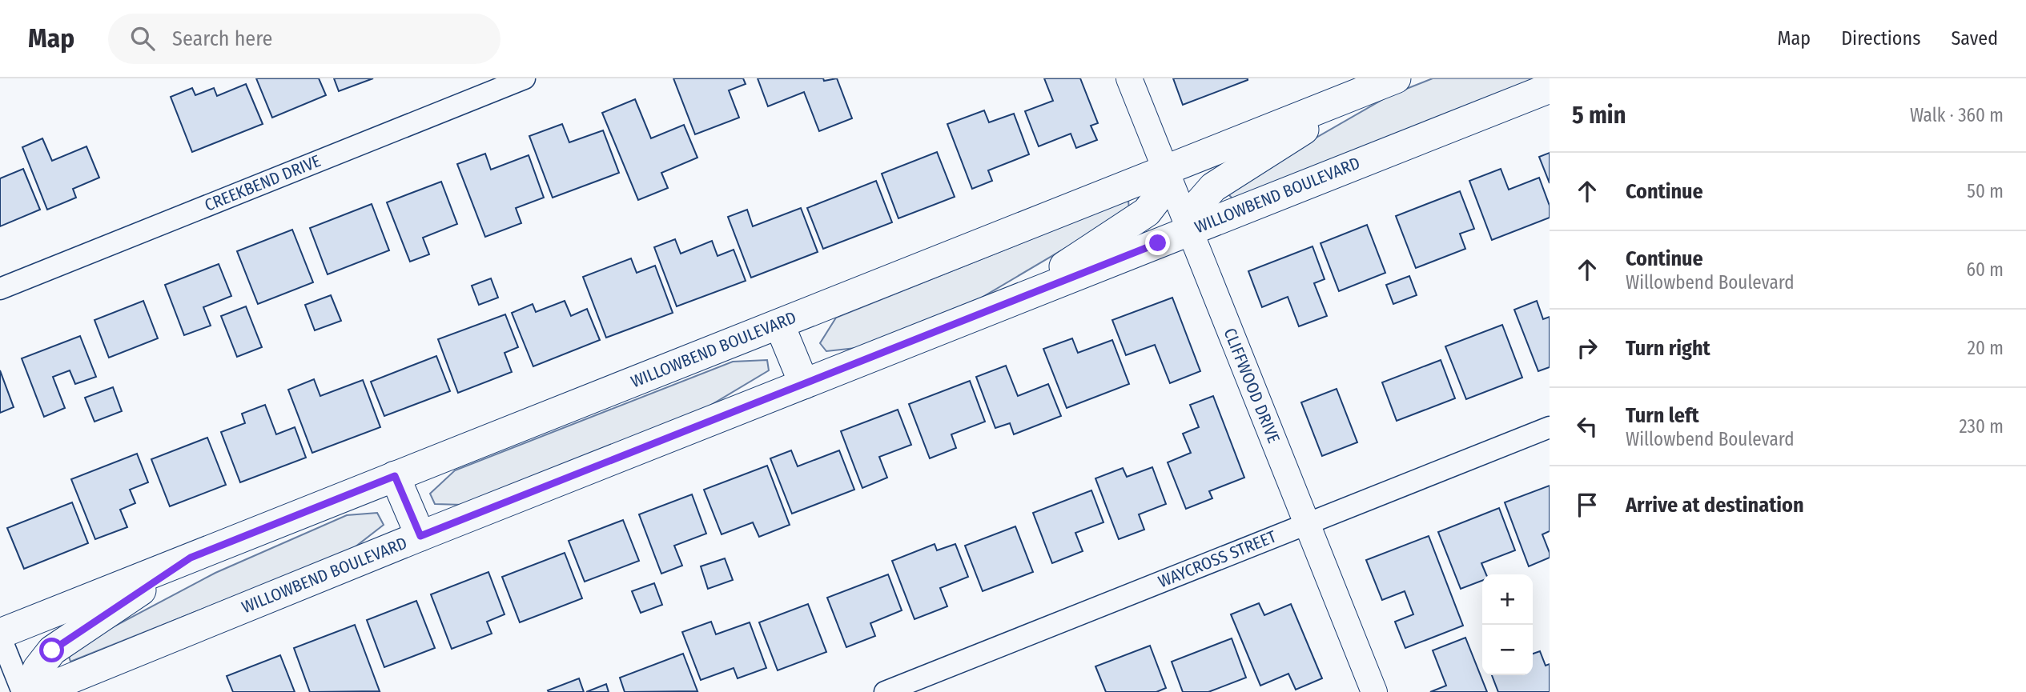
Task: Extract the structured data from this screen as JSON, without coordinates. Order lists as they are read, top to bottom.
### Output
{
  "streets": {
    "main road": ["WILLOWBEND BOULEVARD"],
    "street": ["CREEKBEND DRIVE", "CLIFFWOOD DRIVE", "WAYCROSS STREET"]
  },
  "crossings": [
    ["WILLOWBEND BOULEVARD", "CLIFFWOOD DRIVE"],
    ["CLIFFWOOD DRIVE", "WAYCROSS STREET"]
  ],
  "page": {
    "header": "Map",
    "search": "Search here",
    "nav": ["Map", "Directions", "Saved"],
    "heading": ["5 min", "Walk · 360 m"],
    "list": [
      ["Continue", "50 m"],
      ["Continue", "Willowbend Boulevard", "60 m"],
      ["Turn right", "20 m"],
      ["Turn left", "Willowbend Boulevard", "230 m"],
      "Arrive at destination"
    ],
    "map_buttons": ["+", "−"]
  }
}
